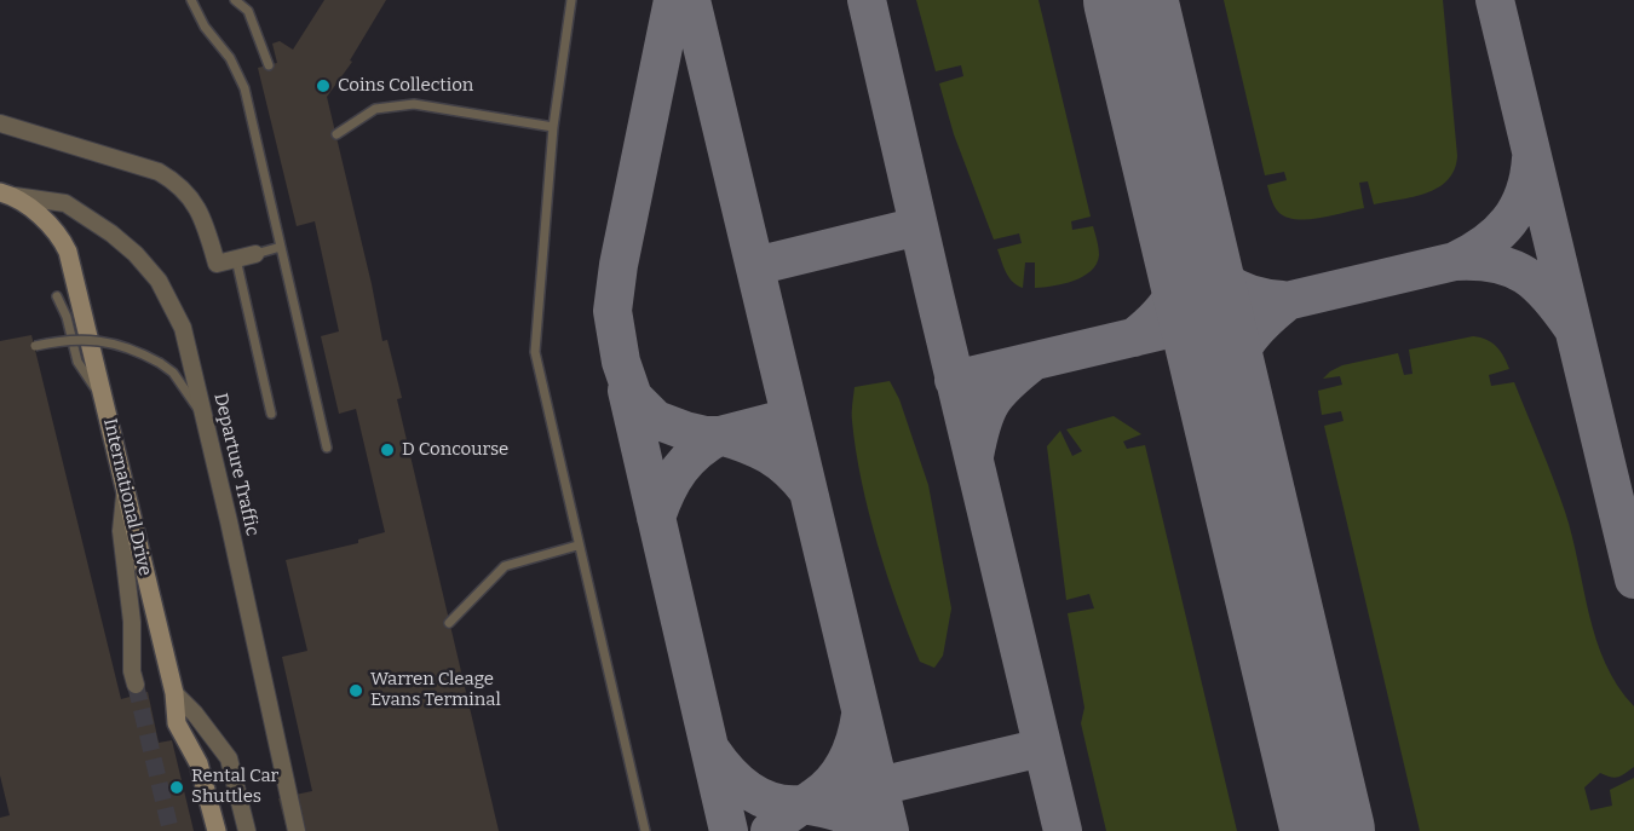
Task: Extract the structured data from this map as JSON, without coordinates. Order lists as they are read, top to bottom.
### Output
{
  "streets": {
    "street": ["Departure Traffic", "International Drive"]
  },
  "crossings": [
    ["Departure Traffic", "International Drive"]
  ],
  "places": [
    "Coins Collection",
    "D Concourse",
    "Warren Cleage Evans Terminal",
    "Rental Car Shuttles"
  ]
}
